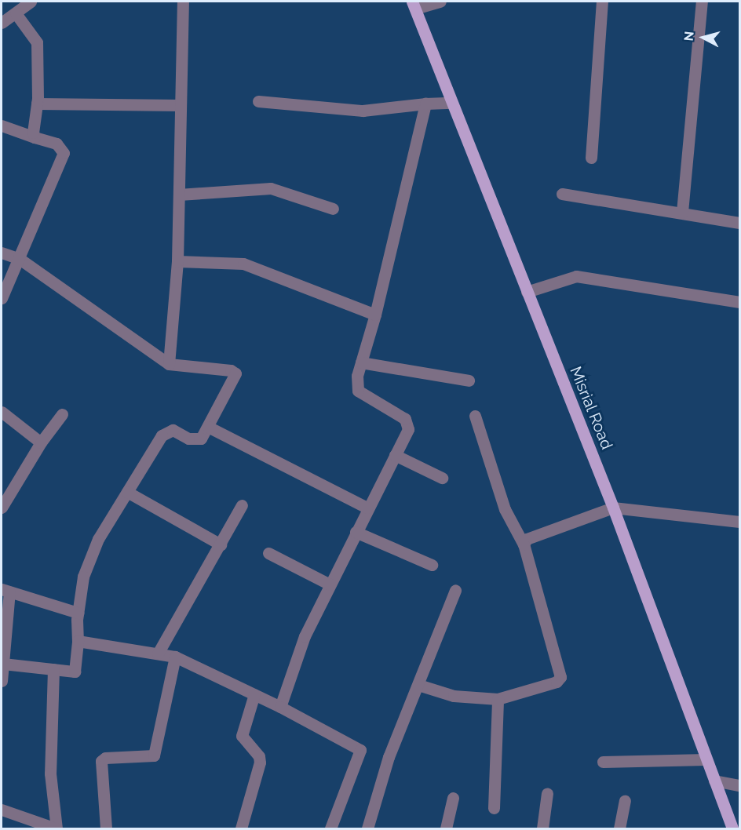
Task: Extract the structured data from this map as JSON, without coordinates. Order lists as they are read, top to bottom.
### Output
{
  "streets": {
    "main road": ["Misrial Road"]
  },
  "north": "left"
}
